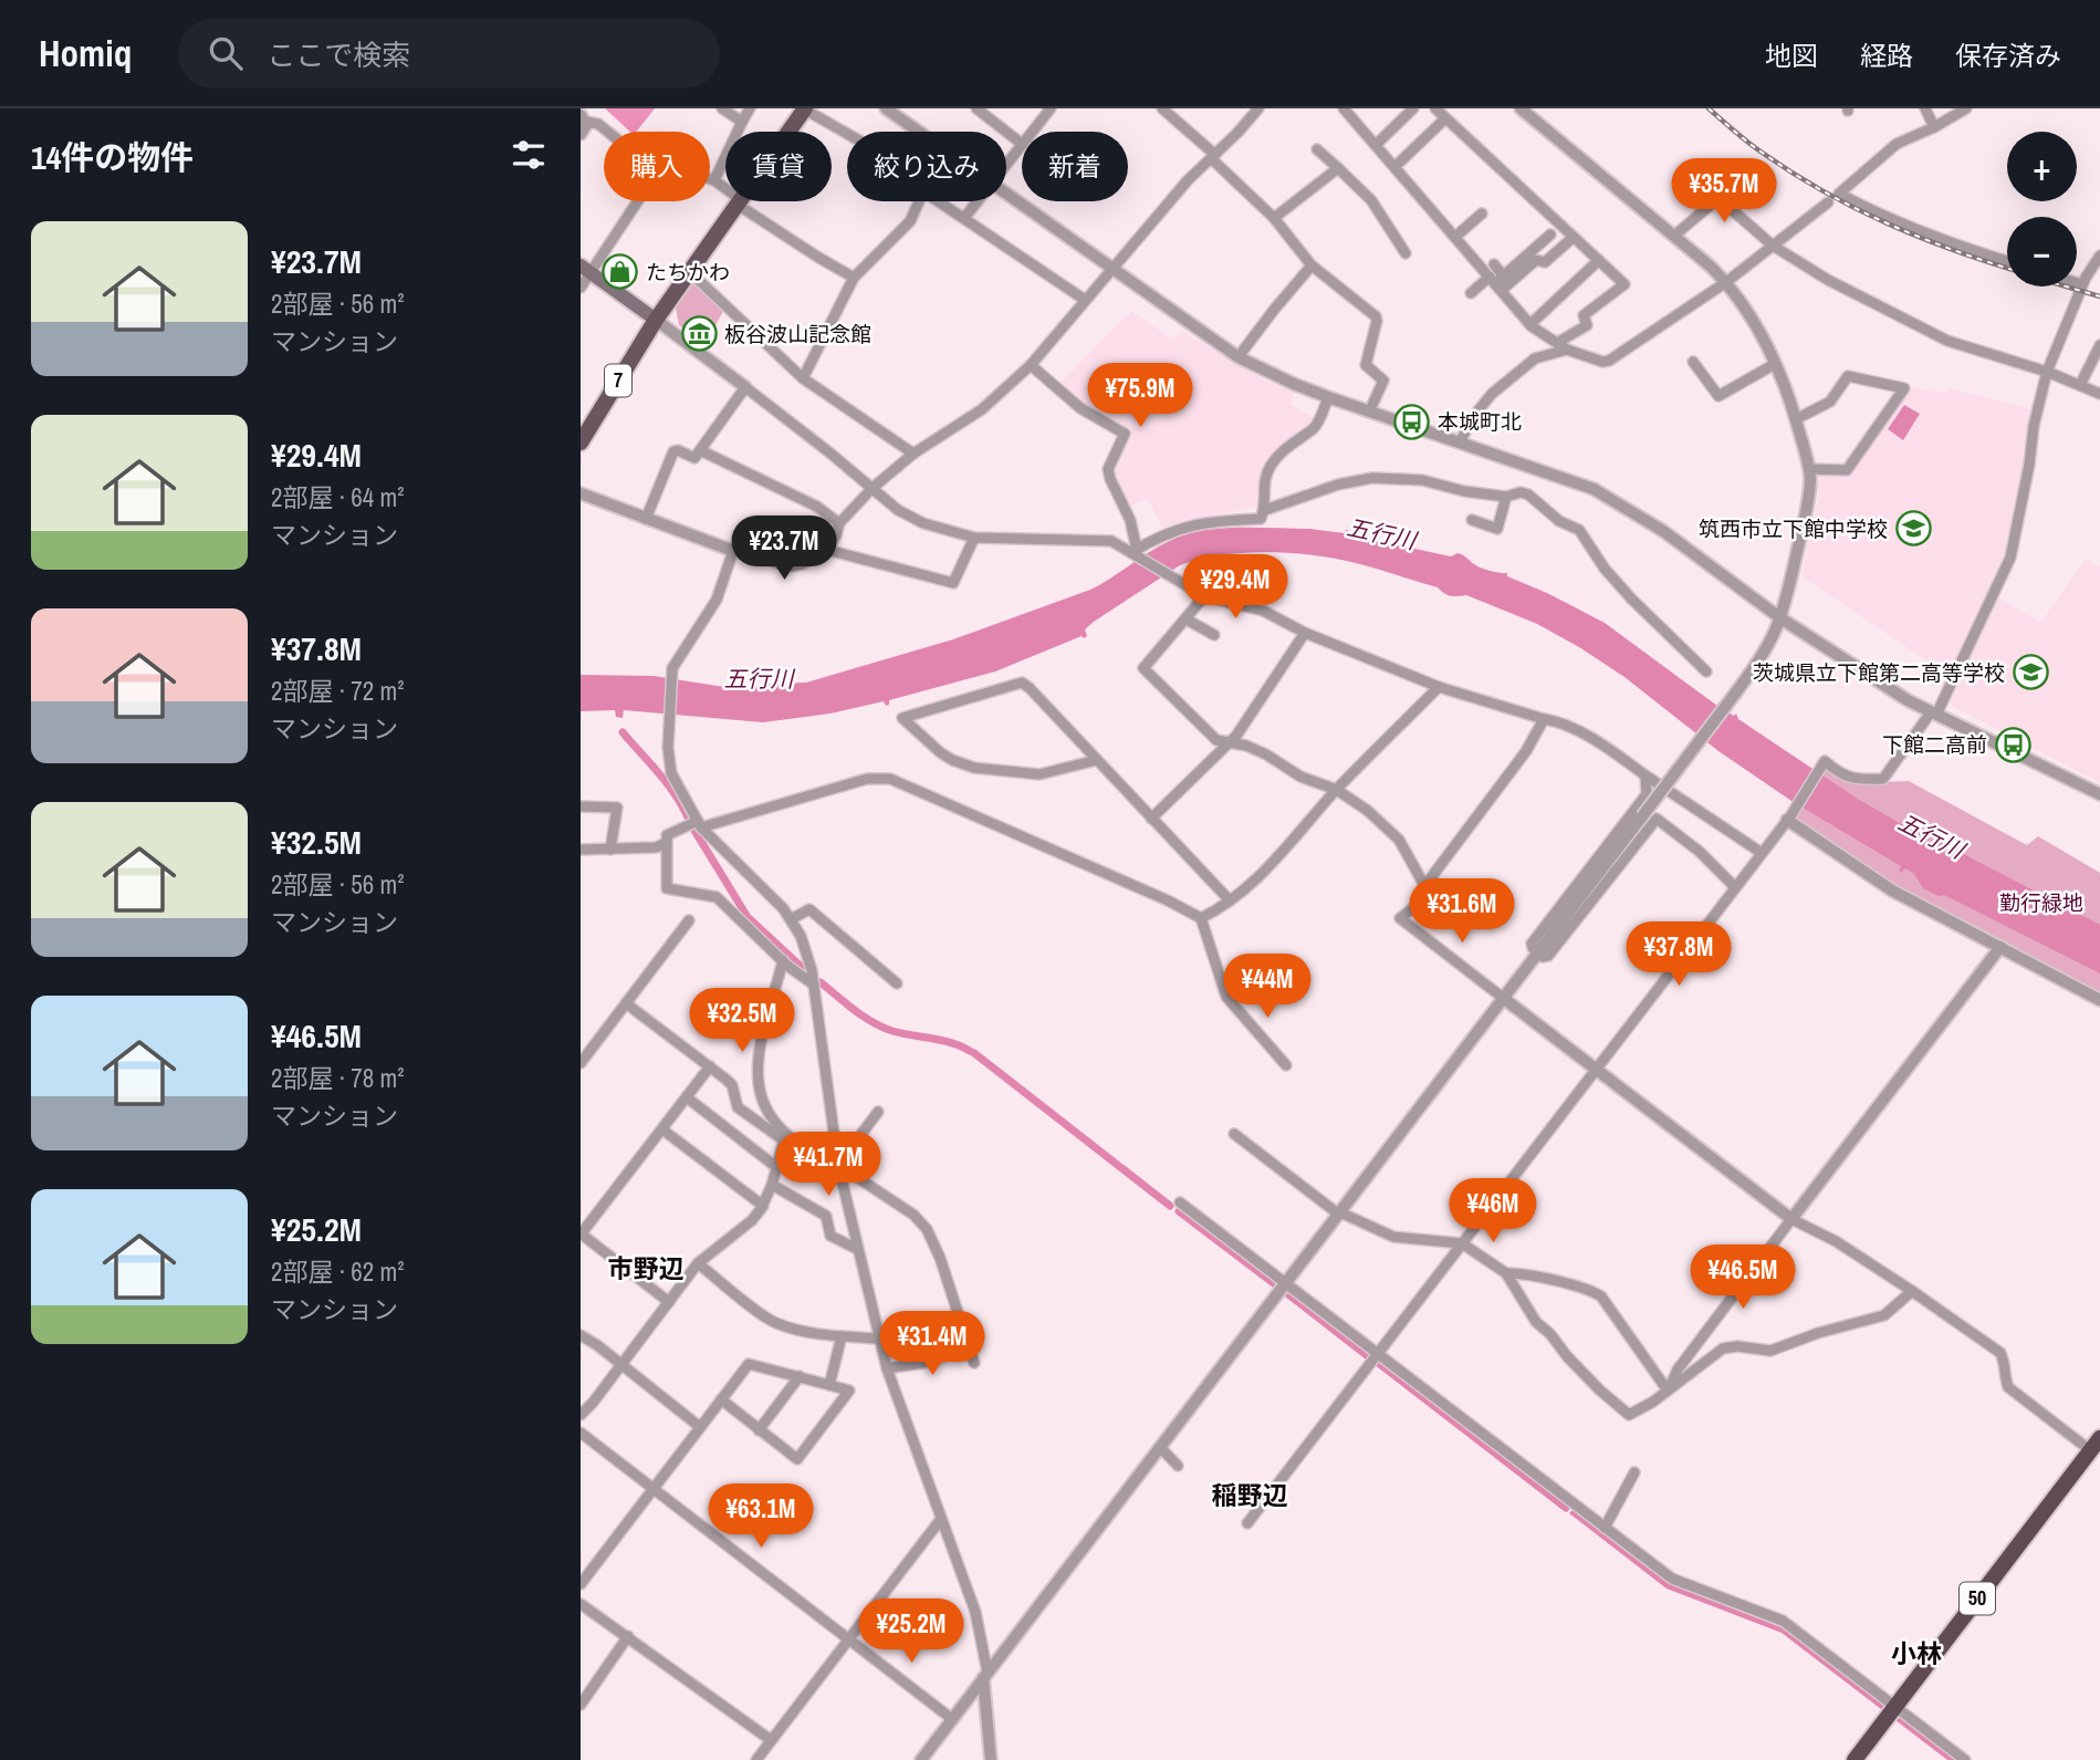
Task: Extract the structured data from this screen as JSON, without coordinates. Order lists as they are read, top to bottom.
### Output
{
  "streets": {
    "highway": ["50"],
    "main road": ["7"]
  },
  "districts": ["市野辺", "稲野辺", "小林"],
  "water": ["五行川"],
  "parks": ["勤行緑地"],
  "places": {
    "shop": ["たちかわ"],
    "museum": ["板谷波山記念館"],
    "bus stop": ["本城町北", "下館二高前"],
    "school or university": ["筑西市立下館中学校", "茨城県立下館第二高等学校"]
  },
  "page": {
    "header": "Homiq",
    "search": "ここで検索",
    "nav": ["地図", "経路", "保存済み"],
    "heading": "14件の物件",
    "map_buttons": ["+", "−"],
    "chip": [
      "購入",
      "賃貸",
      "絞り込み",
      "新着"
    ],
    "price": [
      "¥35.7M",
      "¥75.9M",
      "¥23.7M",
      "¥29.4M",
      "¥31.6M",
      "¥37.8M",
      "¥44M",
      "¥32.5M",
      "¥41.7M",
      "¥46M",
      "¥46.5M",
      "¥31.4M",
      "¥63.1M",
      "¥25.2M"
    ],
    "list": [
      {
        "name": "¥23.7M",
        "note": "2部屋 · 56 m² · マンション"
      },
      {
        "name": "¥29.4M",
        "note": "2部屋 · 64 m² · マンション"
      },
      {
        "name": "¥37.8M",
        "note": "2部屋 · 72 m² · マンション"
      },
      {
        "name": "¥32.5M",
        "note": "2部屋 · 56 m² · マンション"
      },
      {
        "name": "¥46.5M",
        "note": "2部屋 · 78 m² · マンション"
      },
      {
        "name": "¥25.2M",
        "note": "2部屋 · 62 m² · マンション"
      }
    ]
  }
}
